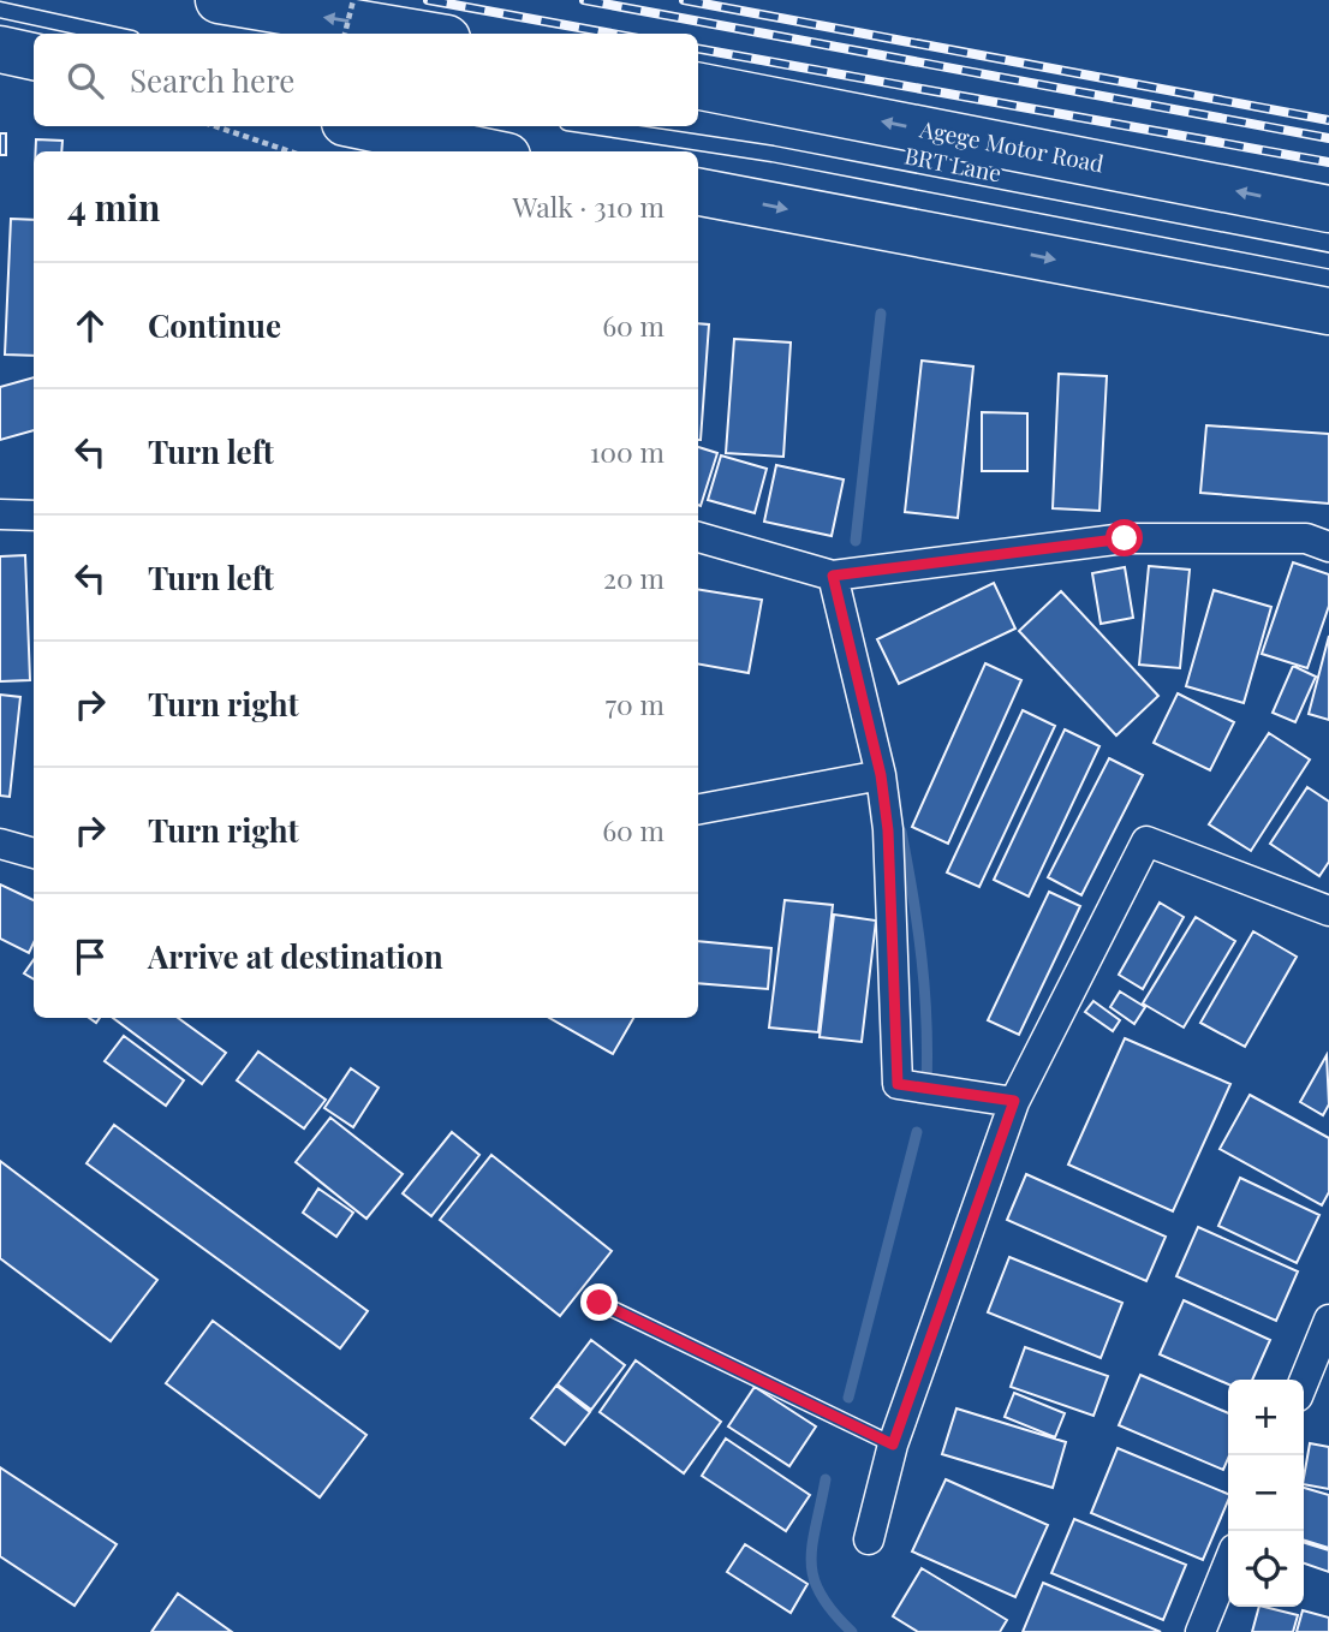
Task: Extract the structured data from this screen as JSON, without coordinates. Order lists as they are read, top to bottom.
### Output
{
  "streets": {
    "highway": ["Agege Motor Road"],
    "lane": ["BRT Lane"]
  },
  "page": {
    "search": "Search here",
    "heading": ["4 min", "Walk · 310 m"],
    "list": [
      ["Continue", "60 m"],
      ["Turn left", "100 m"],
      ["Turn left", "20 m"],
      ["Turn right", "70 m"],
      ["Turn right", "60 m"],
      "Arrive at destination"
    ],
    "map_buttons": ["+", "−"]
  }
}
